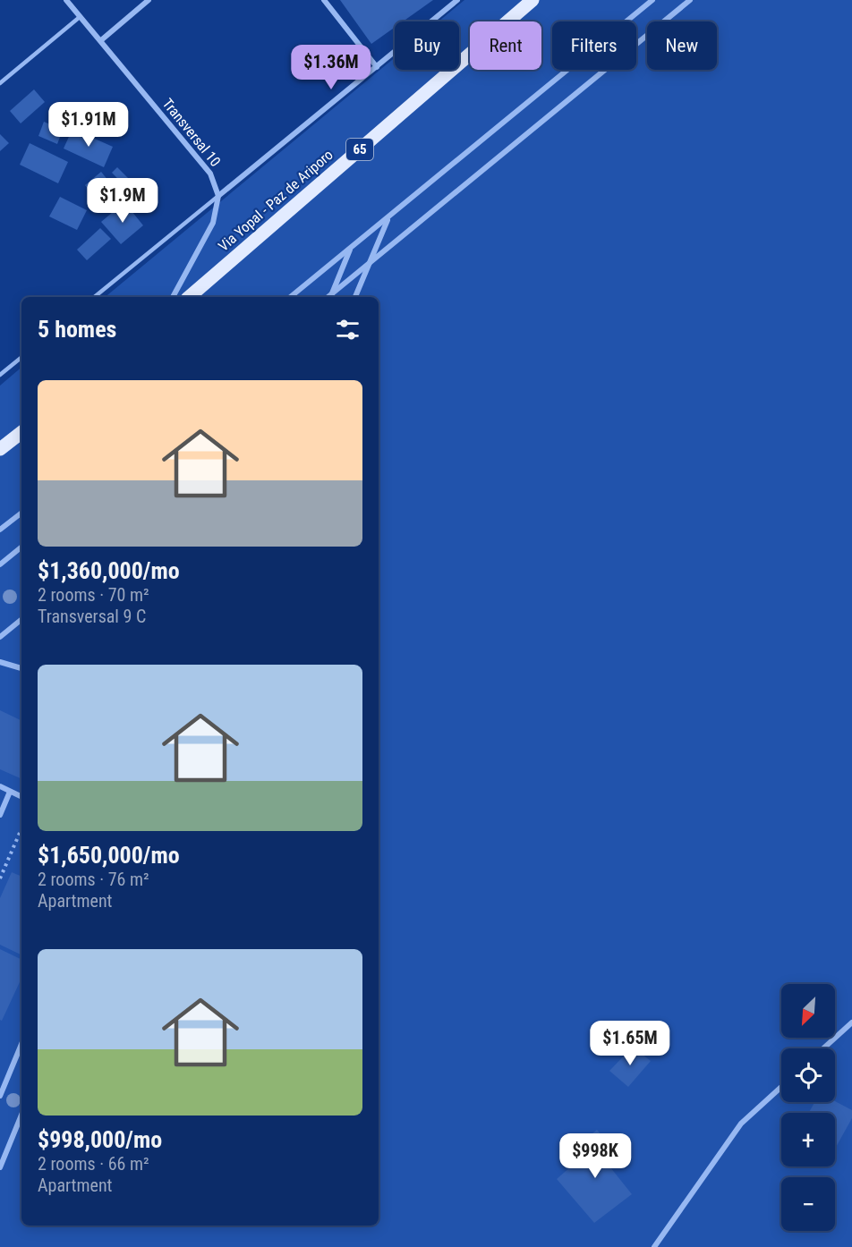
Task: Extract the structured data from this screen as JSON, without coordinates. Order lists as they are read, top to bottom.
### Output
{
  "streets": {
    "main road": ["65", "Via Yopal - Paz de Ariporo"],
    "street": ["Transversal 10"]
  },
  "north": "bottom left",
  "page": {
    "chip": [
      "Buy",
      "Rent",
      "Filters",
      "New"
    ],
    "price": [
      "$1.36M",
      "$1.91M",
      "$1.9M",
      "$1.65M",
      "$998K"
    ],
    "heading": "5 homes",
    "list": [
      {
        "name": "$1,360,000/mo",
        "note": "2 rooms · 70 m² · Transversal 9 C"
      },
      {
        "name": "$1,650,000/mo",
        "note": "2 rooms · 76 m² · Apartment"
      },
      {
        "name": "$998,000/mo",
        "note": "2 rooms · 66 m² · Apartment"
      }
    ],
    "map_buttons": ["+", "−"]
  }
}
